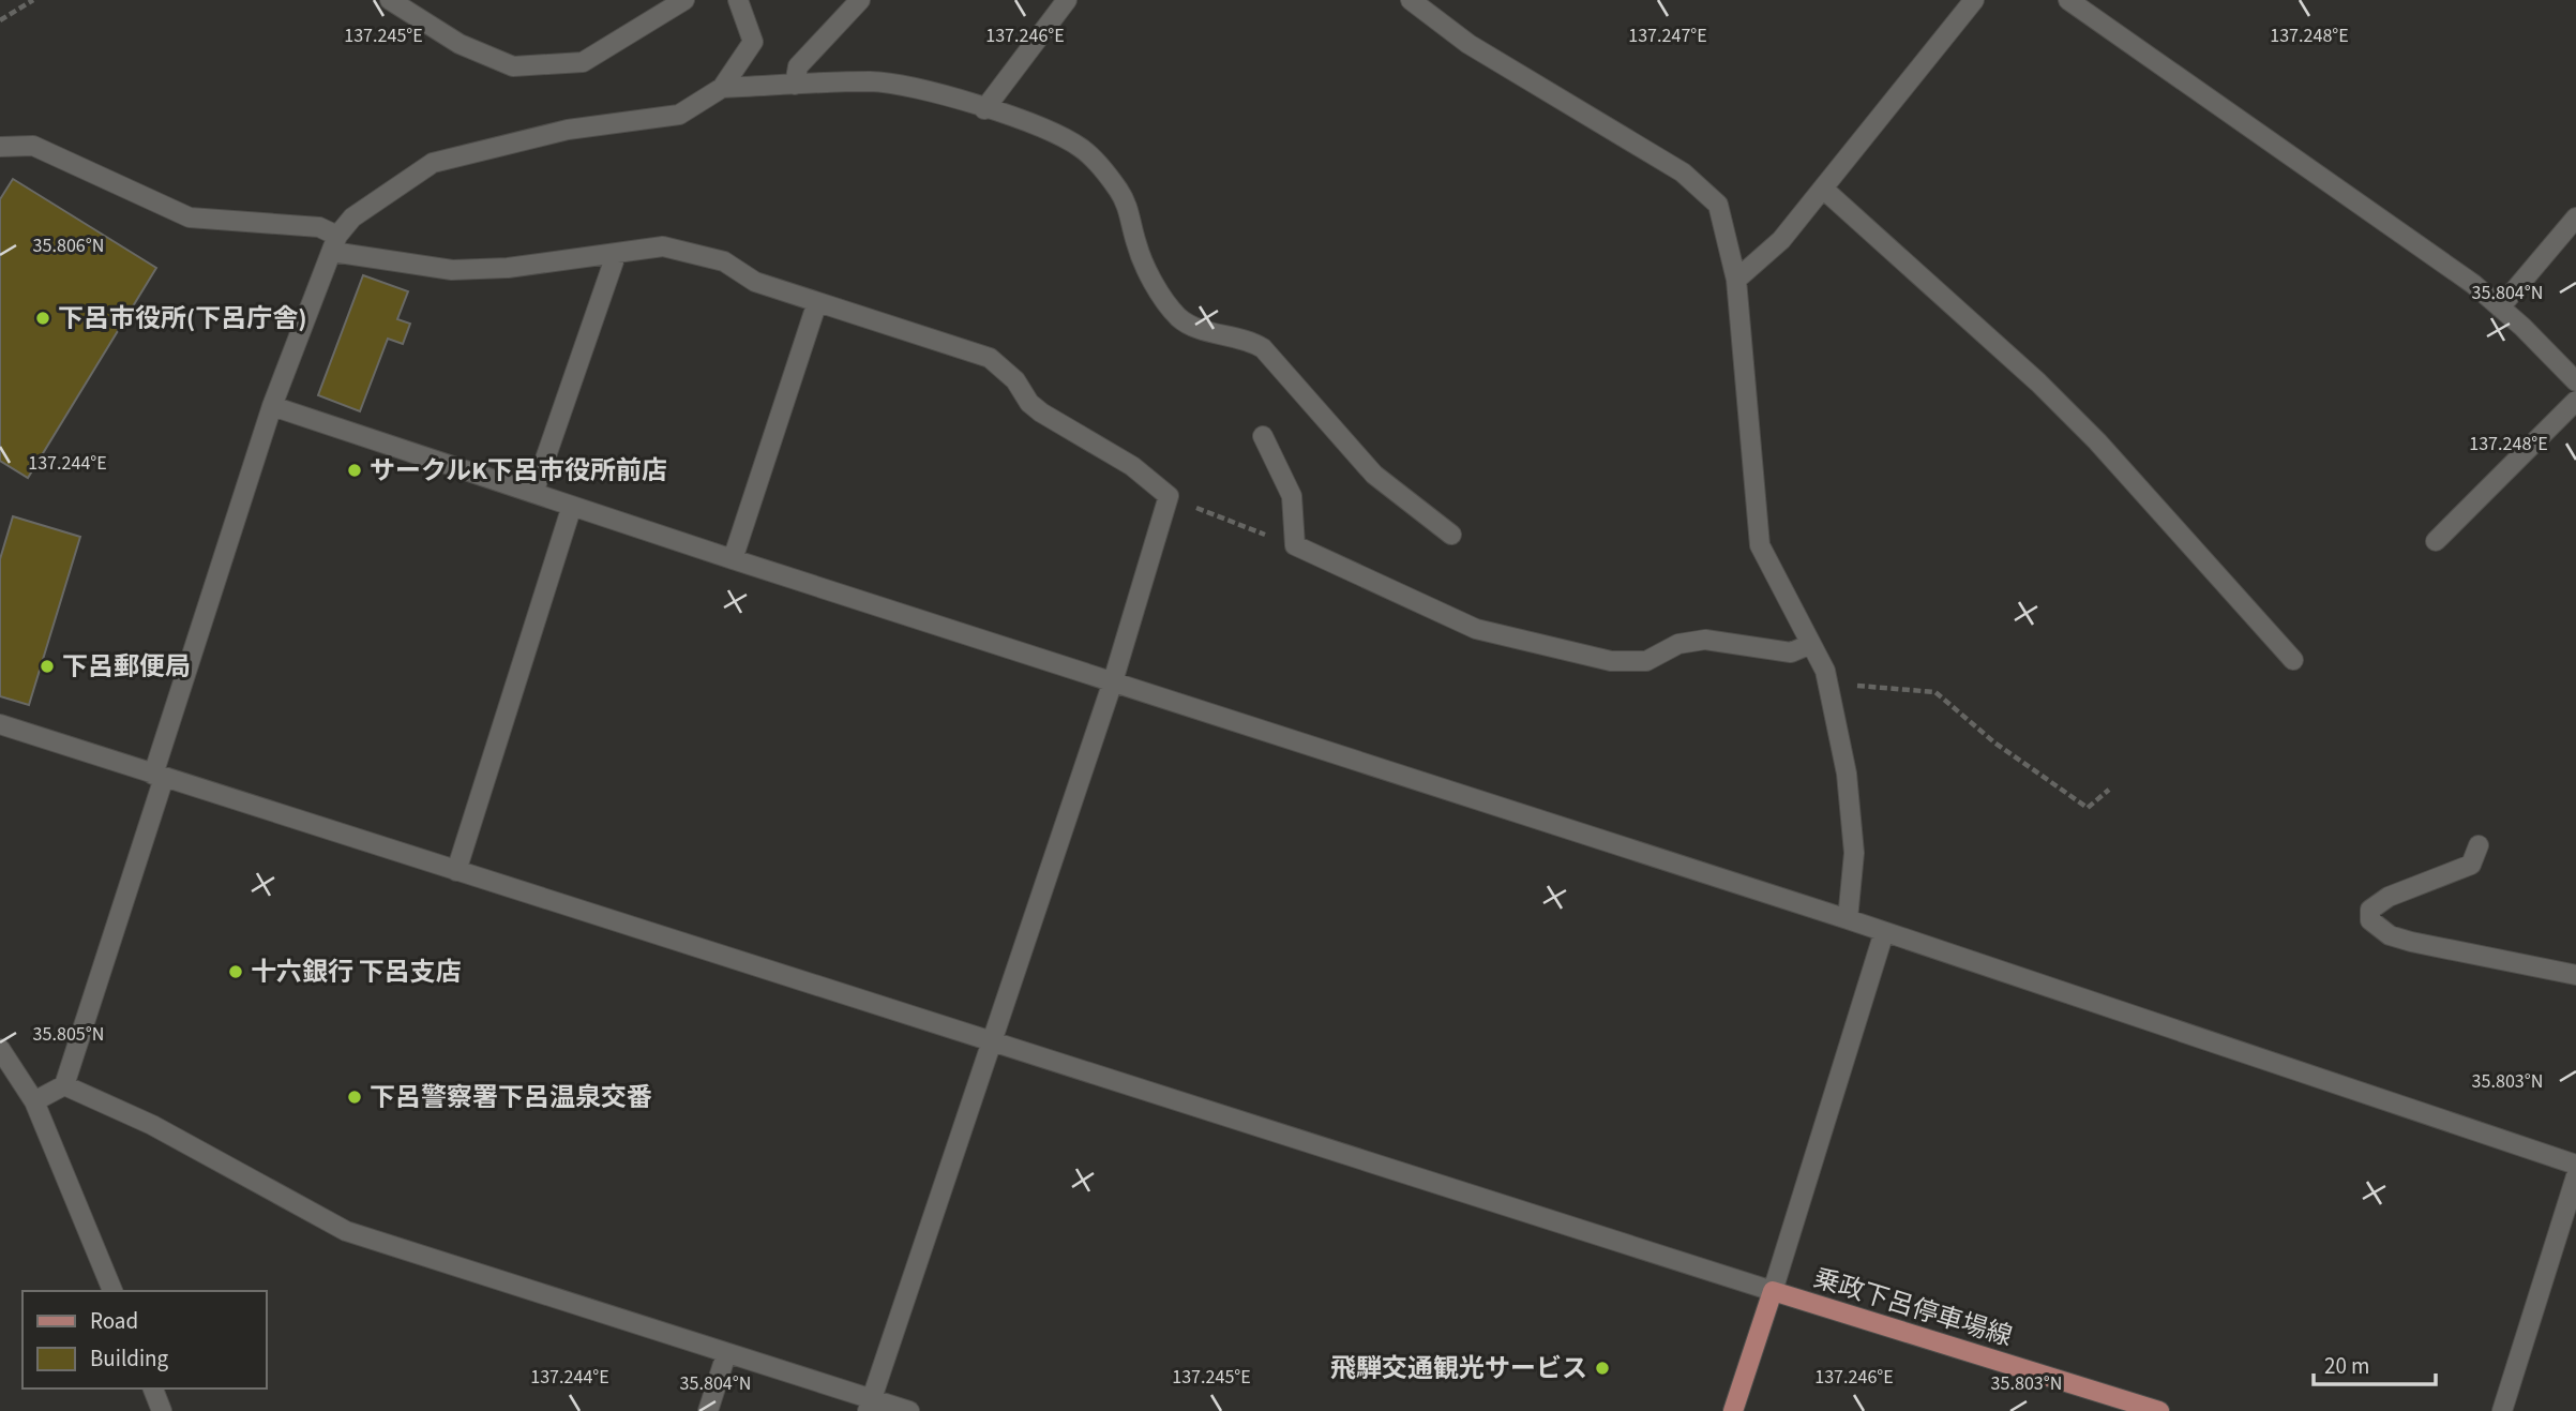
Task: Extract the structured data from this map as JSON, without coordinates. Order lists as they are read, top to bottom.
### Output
{
  "streets": {
    "main road": ["乗政下呂停車場線"]
  },
  "places": [
    "下呂市役所(下呂庁舎)",
    "サークルK下呂市役所前店",
    "下呂郵便局",
    "十六銀行 下呂支店",
    "下呂警察署下呂温泉交番",
    "飛騨交通観光サービス"
  ],
  "legend": ["Road", "Building"],
  "scale_bar": "20 m",
  "coordinates": [
    "137.245°E",
    "137.246°E",
    "137.247°E",
    "137.248°E",
    "35.806°N",
    "35.804°N",
    "137.244°E",
    "35.805°N",
    "35.803°N"
  ]
}
